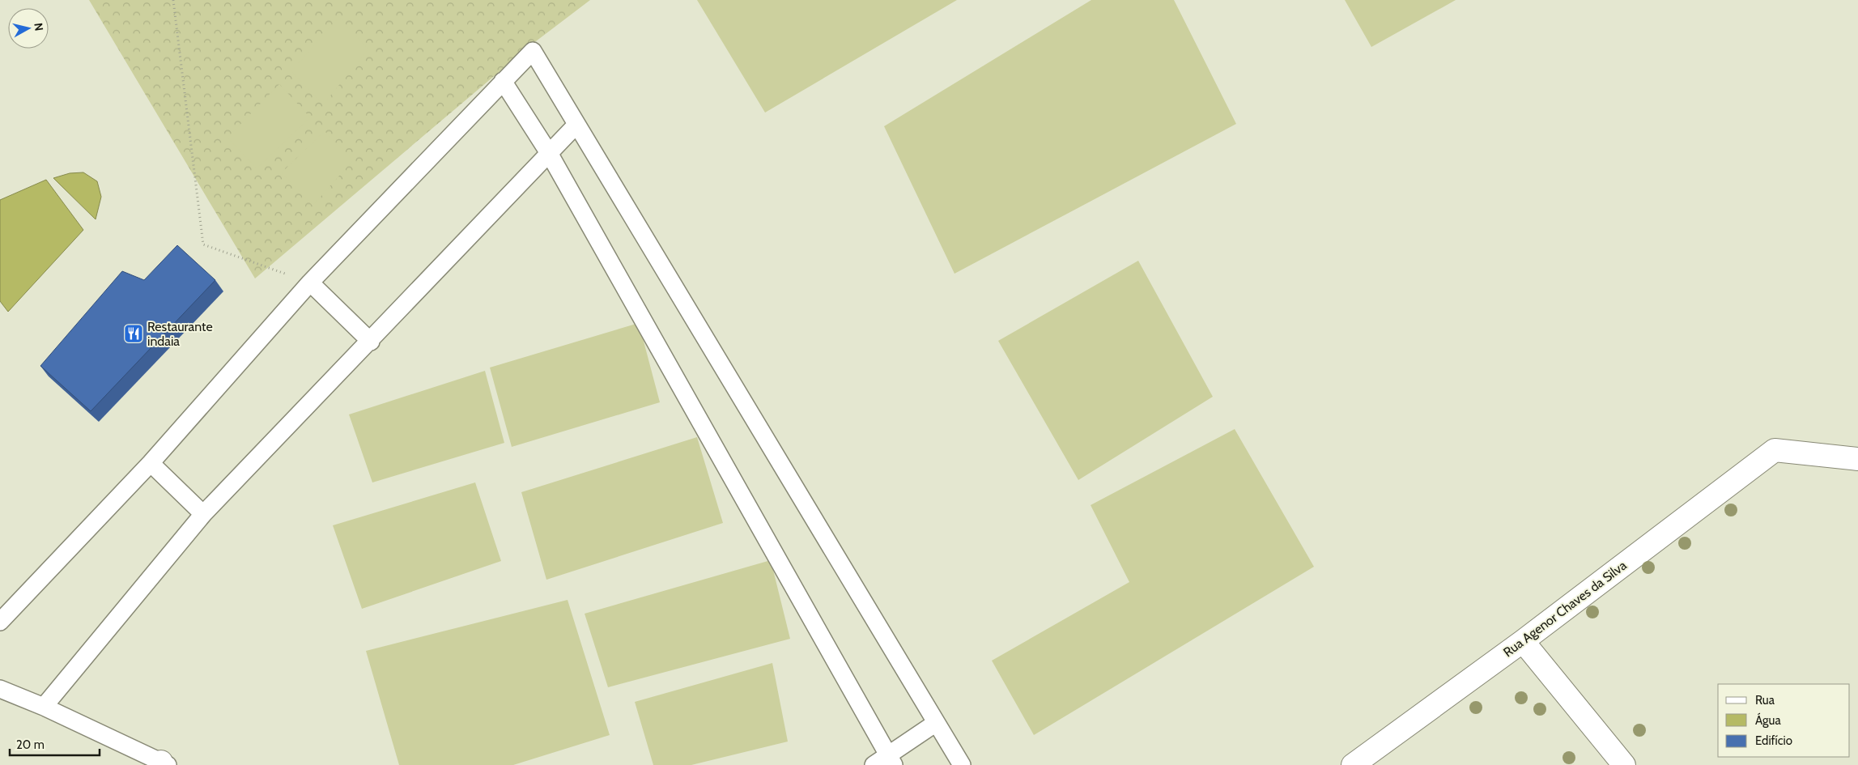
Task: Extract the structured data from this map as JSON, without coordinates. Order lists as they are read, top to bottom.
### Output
{
  "streets": {
    "street": ["Rua Agenor Chaves da Silva"]
  },
  "places": {
    "restaurant": ["Restaurante indaia"]
  },
  "legend": ["Rua", "Água", "Edifício"],
  "scale_bar": "20 m",
  "north": "right"
}
